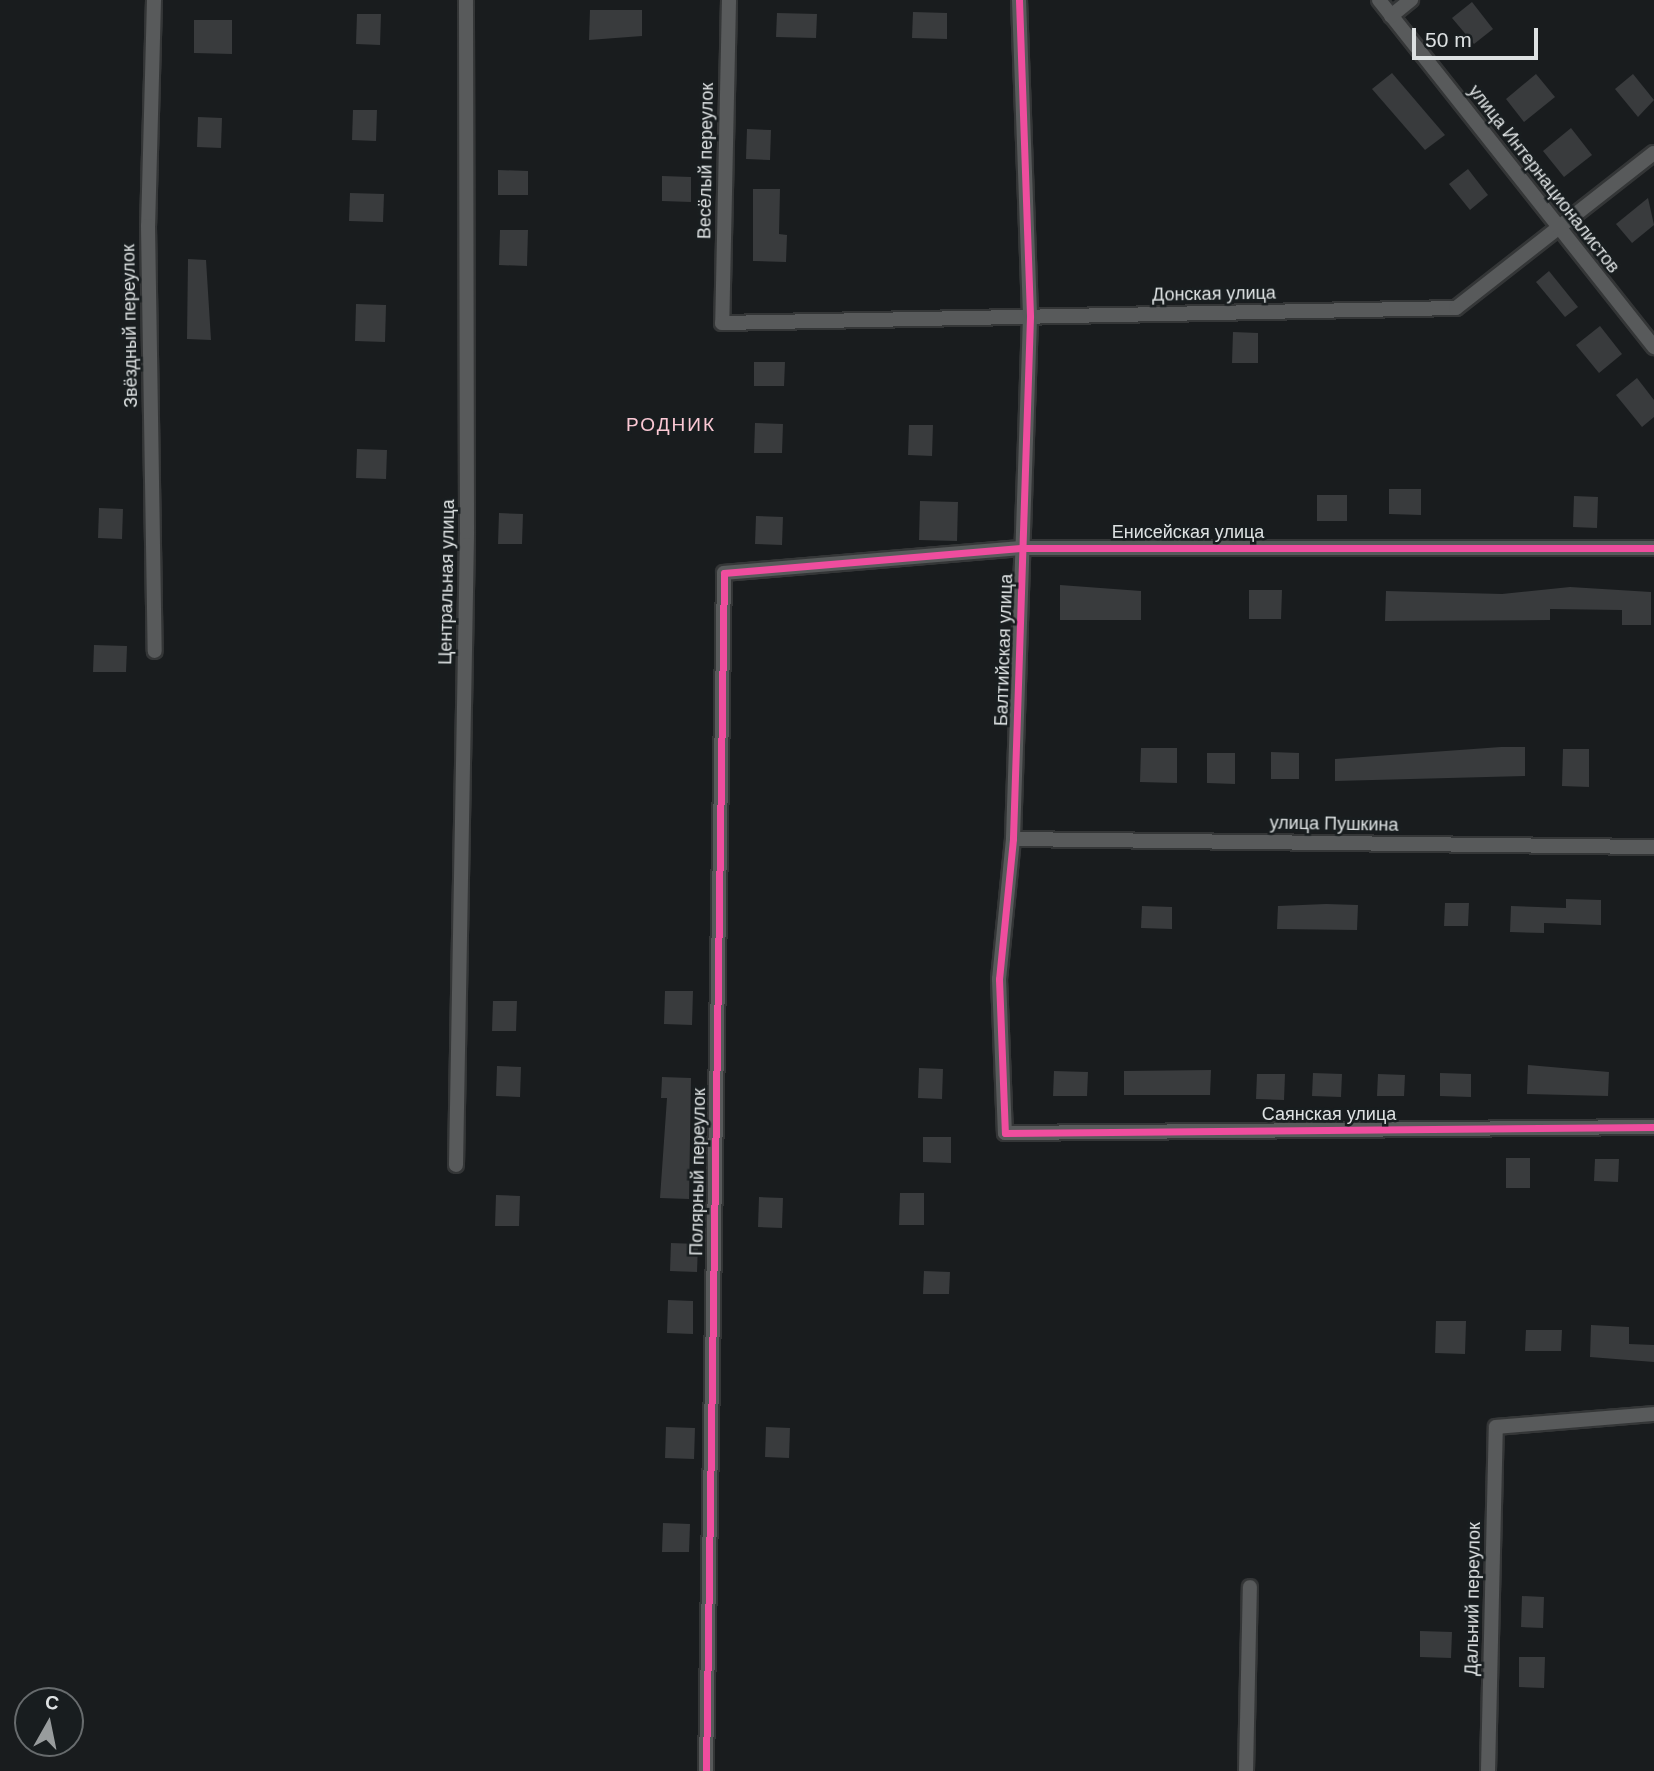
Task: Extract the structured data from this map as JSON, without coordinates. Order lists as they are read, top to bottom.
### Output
{
  "streets": {
    "street": [
      "Весёлый переулок",
      "улица Интернационалистов",
      "Донская улица",
      "Звёздный переулок",
      "Енисейская улица",
      "Центральная улица",
      "Балтийская улица",
      "улица Пушкина",
      "Саянская улица",
      "Полярный переулок",
      "Дальний переулок"
    ]
  },
  "crossings": [
    ["Весёлый переулок", "Донская улица"],
    ["улица Интернационалистов", "Донская улица"],
    ["Донская улица", "Балтийская улица"],
    ["Енисейская улица", "Балтийская улица"],
    ["Енисейская улица", "Полярный переулок"],
    ["Балтийская улица", "улица Пушкина"],
    ["Балтийская улица", "Саянская улица"]
  ],
  "districts": ["РОДНИК"],
  "scale_bar": "50 m",
  "north": "top"
}
